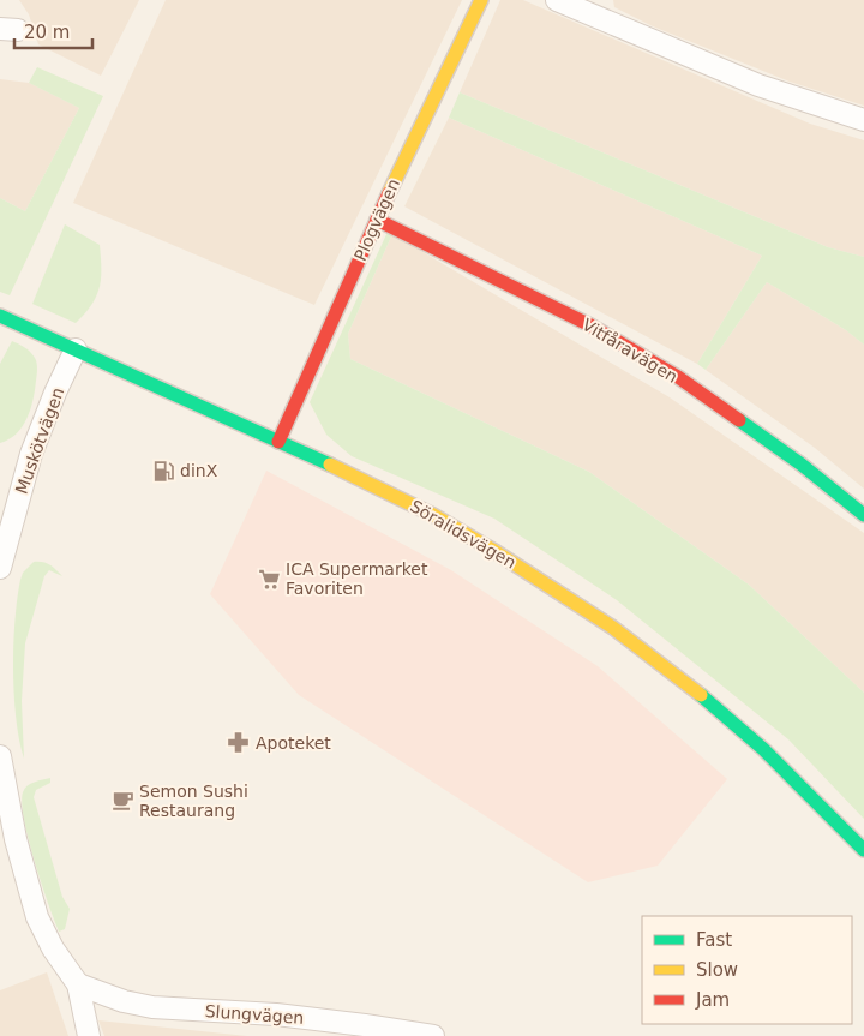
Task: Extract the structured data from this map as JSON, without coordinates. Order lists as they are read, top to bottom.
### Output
{
  "streets": {
    "street": [
      "Plogvägen",
      "Vitfåravägen",
      "Muskötvägen",
      "Söralidsvägen",
      "Slungvägen"
    ]
  },
  "crossings": [
    ["Plogvägen", "Vitfåravägen"],
    ["Plogvägen", "Söralidsvägen"],
    ["Muskötvägen", "Söralidsvägen"]
  ],
  "places": {
    "fuel station": ["dinX"],
    "supermarket": ["ICA Supermarket Favoriten"],
    "pharmacy": ["Apoteket"],
    "cafe": ["Semon Sushi Restaurang"]
  },
  "legend": ["Fast", "Slow", "Jam"],
  "scale_bar": "20 m"
}
